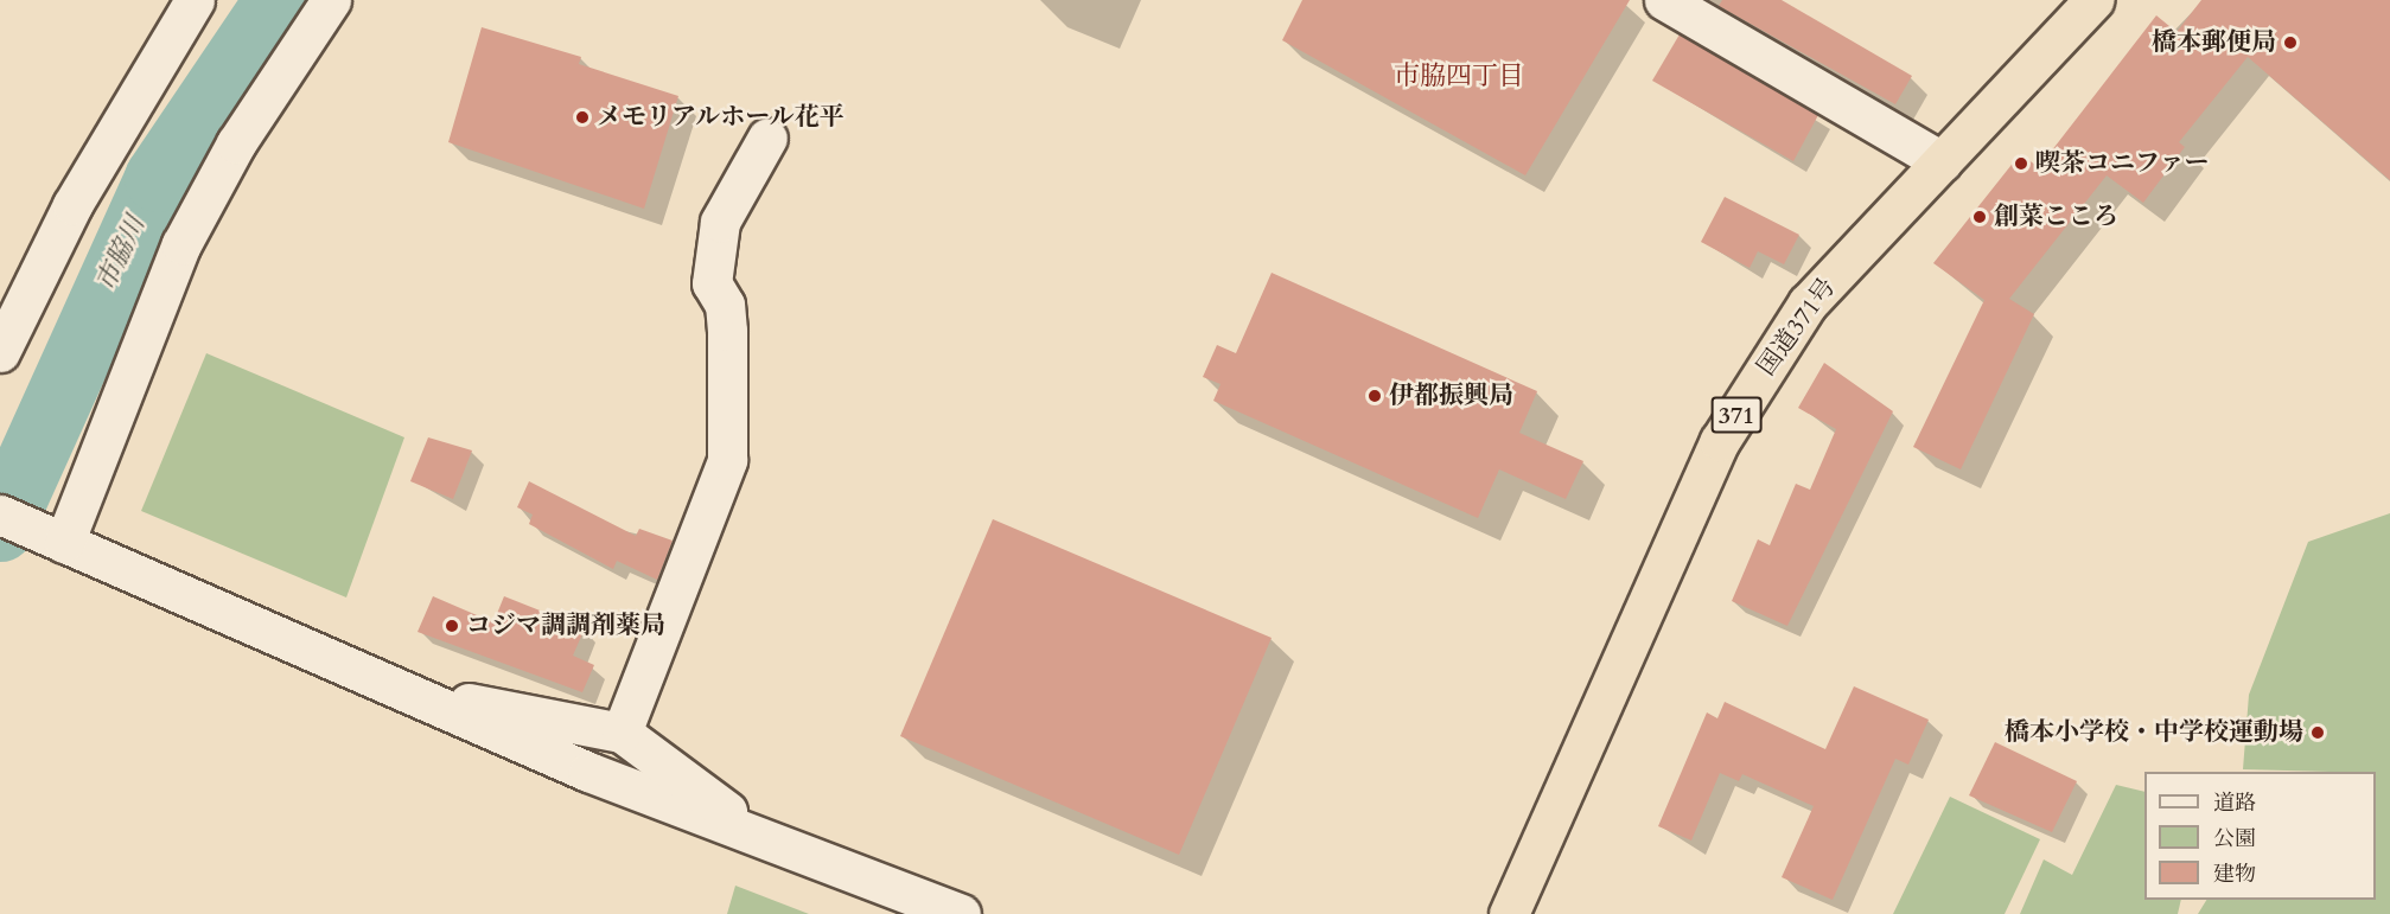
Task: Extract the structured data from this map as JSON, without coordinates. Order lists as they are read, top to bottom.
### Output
{
  "streets": {
    "highway": ["国道371号", "371"]
  },
  "districts": ["市脇四丁目"],
  "water": ["市脇川"],
  "places": [
    "橋本郵便局",
    "メモリアルホール花平",
    "喫茶コニファー",
    "創菜こころ",
    "伊都振興局",
    "コジマ調調剤薬局",
    "橋本小学校・中学校運動場"
  ],
  "legend": ["道路", "公園", "建物"]
}
